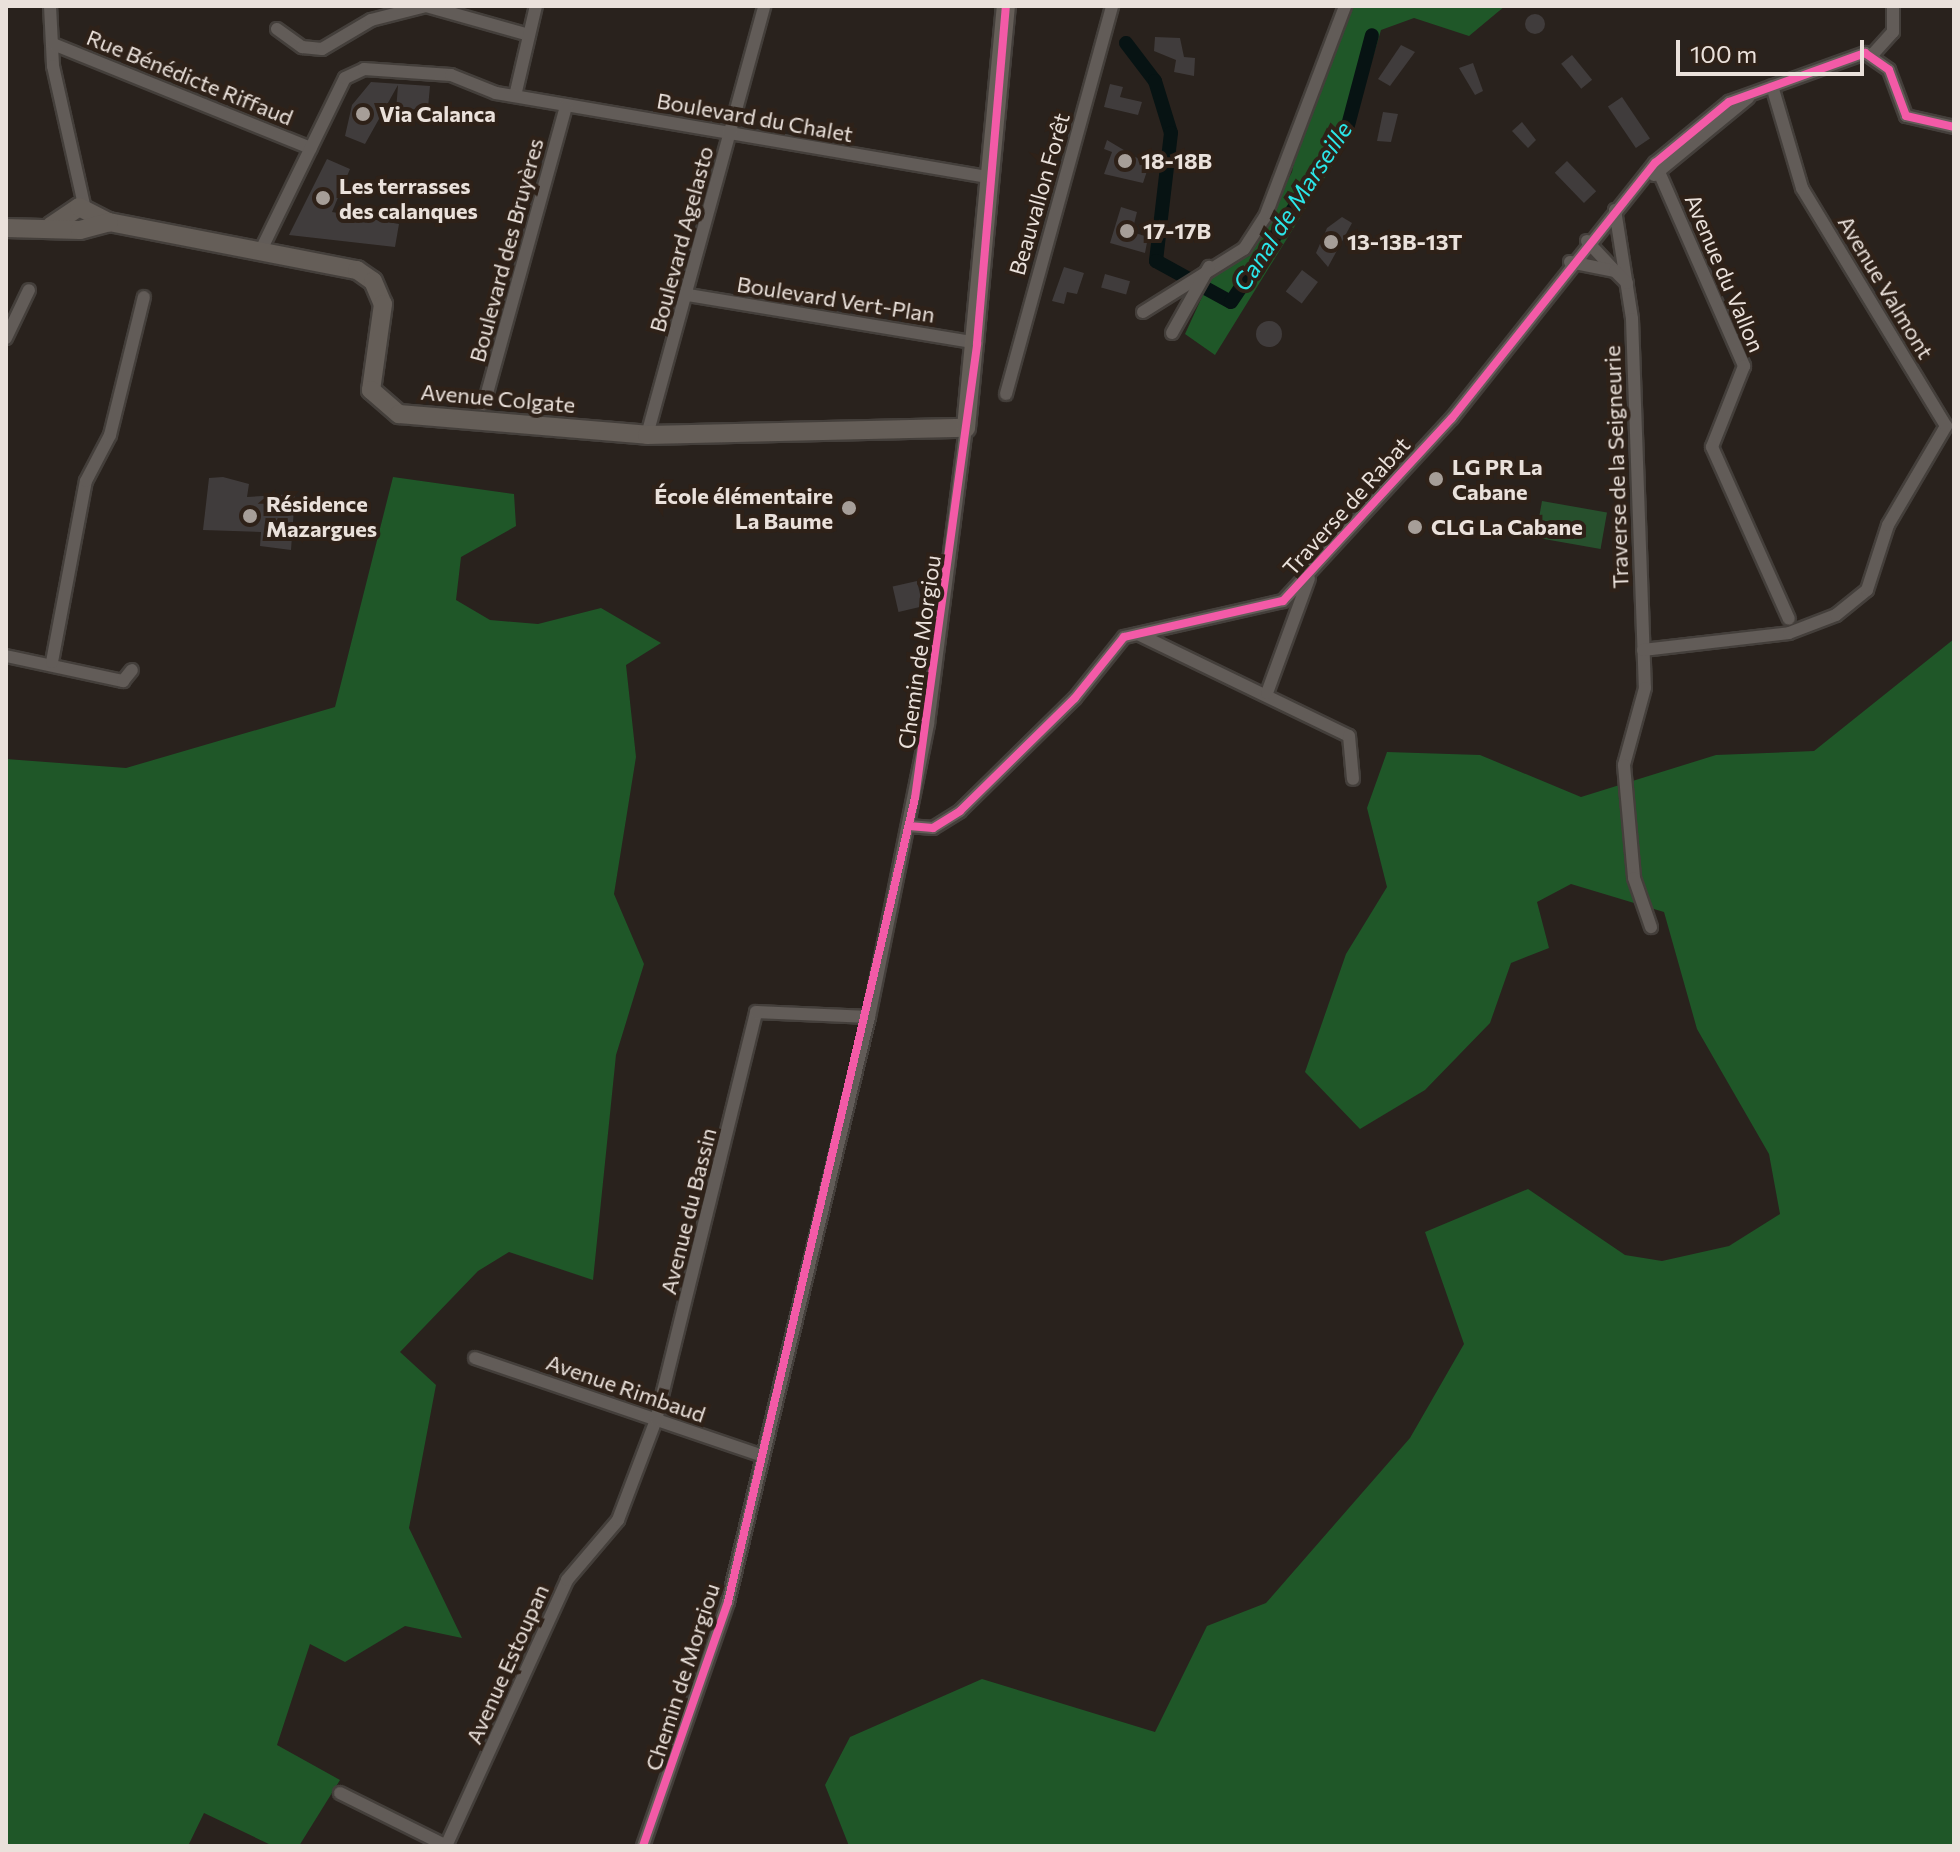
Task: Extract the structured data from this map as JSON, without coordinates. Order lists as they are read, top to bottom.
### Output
{
  "streets": {
    "street": [
      "Rue Bénédicte Riffaud",
      "Boulevard du Chalet",
      "Beauvallon Forêt",
      "Boulevard Agelasto",
      "Boulevard des Bruyères",
      "Avenue du Vallon",
      "Avenue Valmont",
      "Boulevard Vert-Plan",
      "Avenue Colgate",
      "Traverse de la Seigneurie",
      "Traverse de Rabat",
      "Chemin de Morgiou",
      "Avenue du Bassin",
      "Avenue Rimbaud",
      "Avenue Estoupan"
    ]
  },
  "crossings": [
    ["Rue Bénédicte Riffaud", "Boulevard du Chalet"],
    ["Boulevard du Chalet", "Boulevard Agelasto"],
    ["Boulevard du Chalet", "Boulevard des Bruyères"],
    ["Boulevard du Chalet", "Chemin de Morgiou"],
    ["Boulevard Agelasto", "Boulevard Vert-Plan"],
    ["Boulevard Agelasto", "Avenue Colgate"],
    ["Avenue Valmont", "Traverse de la Seigneurie"],
    ["Boulevard Vert-Plan", "Chemin de Morgiou"],
    ["Avenue Colgate", "Chemin de Morgiou"],
    ["Traverse de Rabat", "Chemin de Morgiou"],
    ["Chemin de Morgiou", "Avenue du Bassin"],
    ["Chemin de Morgiou", "Avenue Rimbaud"],
    ["Avenue du Bassin", "Avenue Rimbaud"],
    ["Avenue du Bassin", "Avenue Estoupan"],
    ["Avenue Rimbaud", "Avenue Estoupan"]
  ],
  "water": ["Canal de Marseille"],
  "places": [
    "Via Calanca",
    "18-18B",
    "Les terrasses des calanques",
    "17-17B",
    "13-13B-13T",
    "LG PR La Cabane",
    "École élémentaire La Baume",
    "Résidence Mazargues",
    "CLG La Cabane"
  ],
  "scale_bar": "100 m"
}
